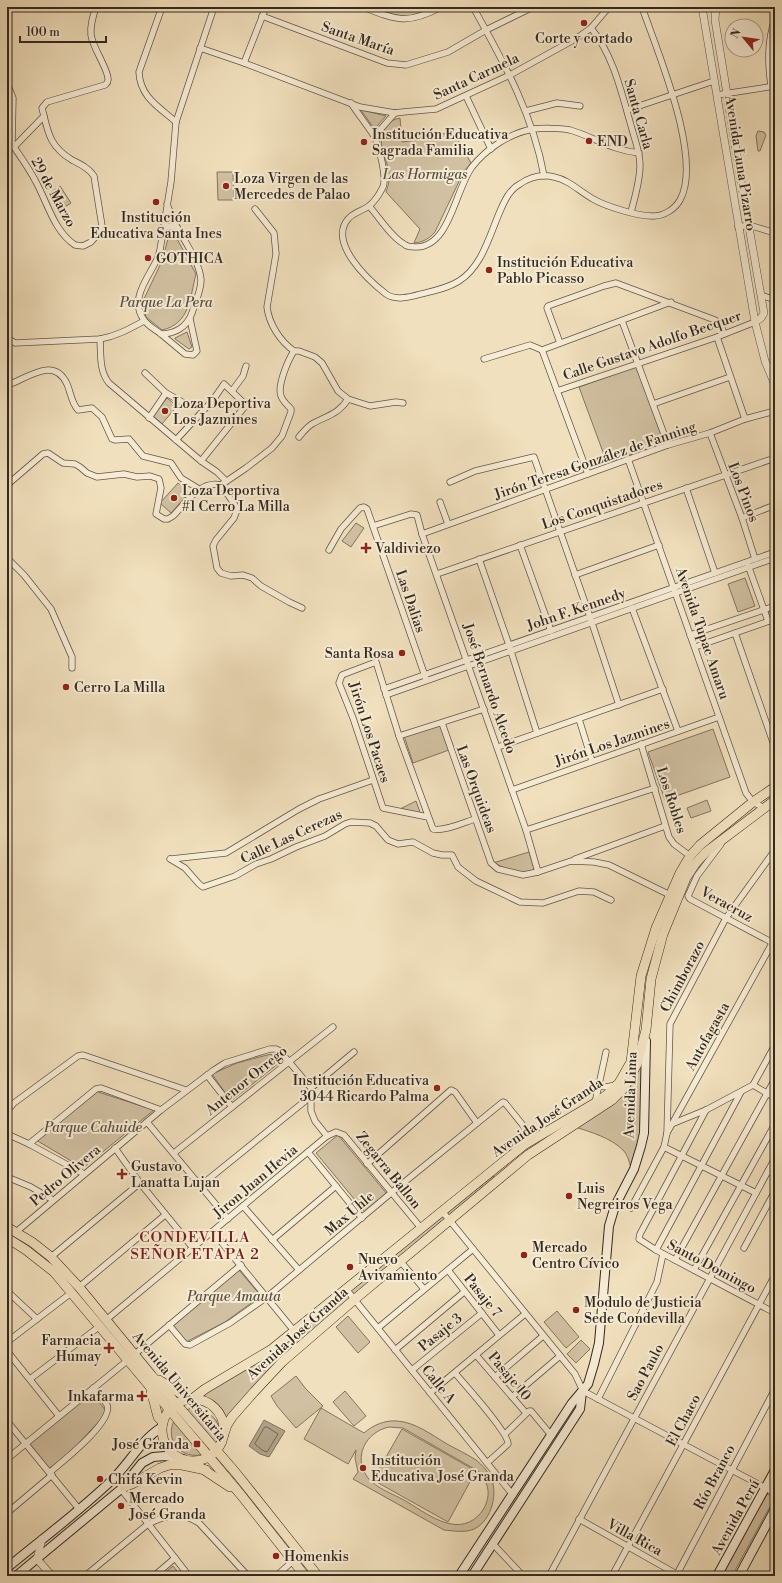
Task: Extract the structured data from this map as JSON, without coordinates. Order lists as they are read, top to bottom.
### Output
{
  "streets": {
    "main road": [
      "Avenida Lima",
      "Avenida José Granda",
      "Avenida Universitaria",
      "Avenida Perú"
    ],
    "street": [
      "Santa María",
      "Santa Carmela",
      "Santa Carla",
      "Avenida Luna Pizarro",
      "29 de Marzo",
      "Calle Gustavo Adolfo Becquer",
      "Jirón Teresa González de Fanning",
      "Los Pinos",
      "Los Conquistadores",
      "Las Dalias",
      "John F. Kennedy",
      "Avenida Tupac Amaru",
      "José Bernardo Alcedo",
      "Jirón Los Pacaes",
      "Jirón Los Jazmines",
      "Las Orquideas",
      "Los Robles",
      "Calle Las Cerezas",
      "Veracruz",
      "Chimborazo",
      "Antofagasta",
      "Antenor Orrego",
      "Zegarra Ballon",
      "Pedro Olivera",
      "Jiron Juan Hevia",
      "Max Uhle",
      "Santo Domingo",
      "Pasaje 7",
      "Pasaje 3",
      "Sao Paulo",
      "Pasaje 10",
      "Calle A",
      "El Chaco",
      "Río Branco",
      "Villa Rica"
    ]
  },
  "crossings": [
    ["Santa Carmela", "Santa Carla"],
    ["Avenida Luna Pizarro", "Calle Gustavo Adolfo Becquer"],
    ["Jirón Teresa González de Fanning", "Los Pinos"],
    ["Jirón Teresa González de Fanning", "Avenida Tupac Amaru"],
    ["Jirón Teresa González de Fanning", "José Bernardo Alcedo"],
    ["Los Pinos", "Los Conquistadores"],
    ["Los Pinos", "John F. Kennedy"],
    ["Los Conquistadores", "Avenida Tupac Amaru"],
    ["Los Conquistadores", "José Bernardo Alcedo"],
    ["Las Dalias", "John F. Kennedy"],
    ["Las Dalias", "José Bernardo Alcedo"],
    ["John F. Kennedy", "Avenida Tupac Amaru"],
    ["John F. Kennedy", "José Bernardo Alcedo"],
    ["John F. Kennedy", "Jirón Los Pacaes"],
    ["Avenida Tupac Amaru", "Jirón Los Jazmines"],
    ["Avenida Tupac Amaru", "Avenida José Granda"],
    ["José Bernardo Alcedo", "Jirón Los Jazmines"],
    ["José Bernardo Alcedo", "Las Orquideas"],
    ["Jirón Los Pacaes", "Calle Las Cerezas"],
    ["Jirón Los Jazmines", "Los Robles"],
    ["Los Robles", "Avenida José Granda"],
    ["Veracruz", "Chimborazo"],
    ["Veracruz", "Antofagasta"],
    ["Veracruz", "Avenida José Granda"],
    ["Chimborazo", "Antofagasta"],
    ["Antenor Orrego", "Pedro Olivera"],
    ["Avenida Lima", "Avenida José Granda"],
    ["Avenida Lima", "Pasaje 10"],
    ["Avenida Lima", "Calle A"],
    ["Avenida José Granda", "Zegarra Ballon"],
    ["Avenida José Granda", "Max Uhle"],
    ["Avenida José Granda", "Calle A"],
    ["Avenida José Granda", "Avenida Universitaria"],
    ["Zegarra Ballon", "Jiron Juan Hevia"],
    ["Zegarra Ballon", "Max Uhle"],
    ["Pedro Olivera", "Avenida Universitaria"],
    ["Jiron Juan Hevia", "Avenida Universitaria"],
    ["Santo Domingo", "Sao Paulo"],
    ["Santo Domingo", "El Chaco"],
    ["Pasaje 7", "Pasaje 3"],
    ["Pasaje 3", "Calle A"],
    ["Sao Paulo", "Villa Rica"],
    ["El Chaco", "Villa Rica"],
    ["Río Branco", "Villa Rica"]
  ],
  "districts": ["CONDEVILLA SEÑOR ETAPA 2"],
  "parks": [
    "Las Hormigas",
    "Parque La Pera",
    "Parque Cahuide",
    "Parque Amauta"
  ],
  "places": {
    "other": [
      "Corte y cortado",
      "END",
      "Institución Educativa Sagrada Familia",
      "Loza Virgen de las Mercedes de Palao",
      "Institución Educativa Santa Ines",
      "GOTHICA",
      "Institución Educativa Pablo Picasso",
      "Loza Deportiva Los Jazmines",
      "Loza Deportiva #1 Cerro La Milla",
      "Santa Rosa",
      "Cerro La Milla",
      "Institución Educativa 3044 Ricardo Palma",
      "Luis Negreiros Vega",
      "Mercado Centro Cívico",
      "Nuevo Avivamiento",
      "Modulo de Justicia Sede Condevilla",
      "Institución Educativa José Granda",
      "Chifa Kevin",
      "Mercado José Granda",
      "Homenkis"
    ],
    "health": [
      "Valdiviezo",
      "Gustavo Lanatta Lujan",
      "Farmacia Humay",
      "Inkafarma"
    ],
    "transit": ["José Granda"]
  },
  "scale_bar": "100 m",
  "north": "top left"
}
